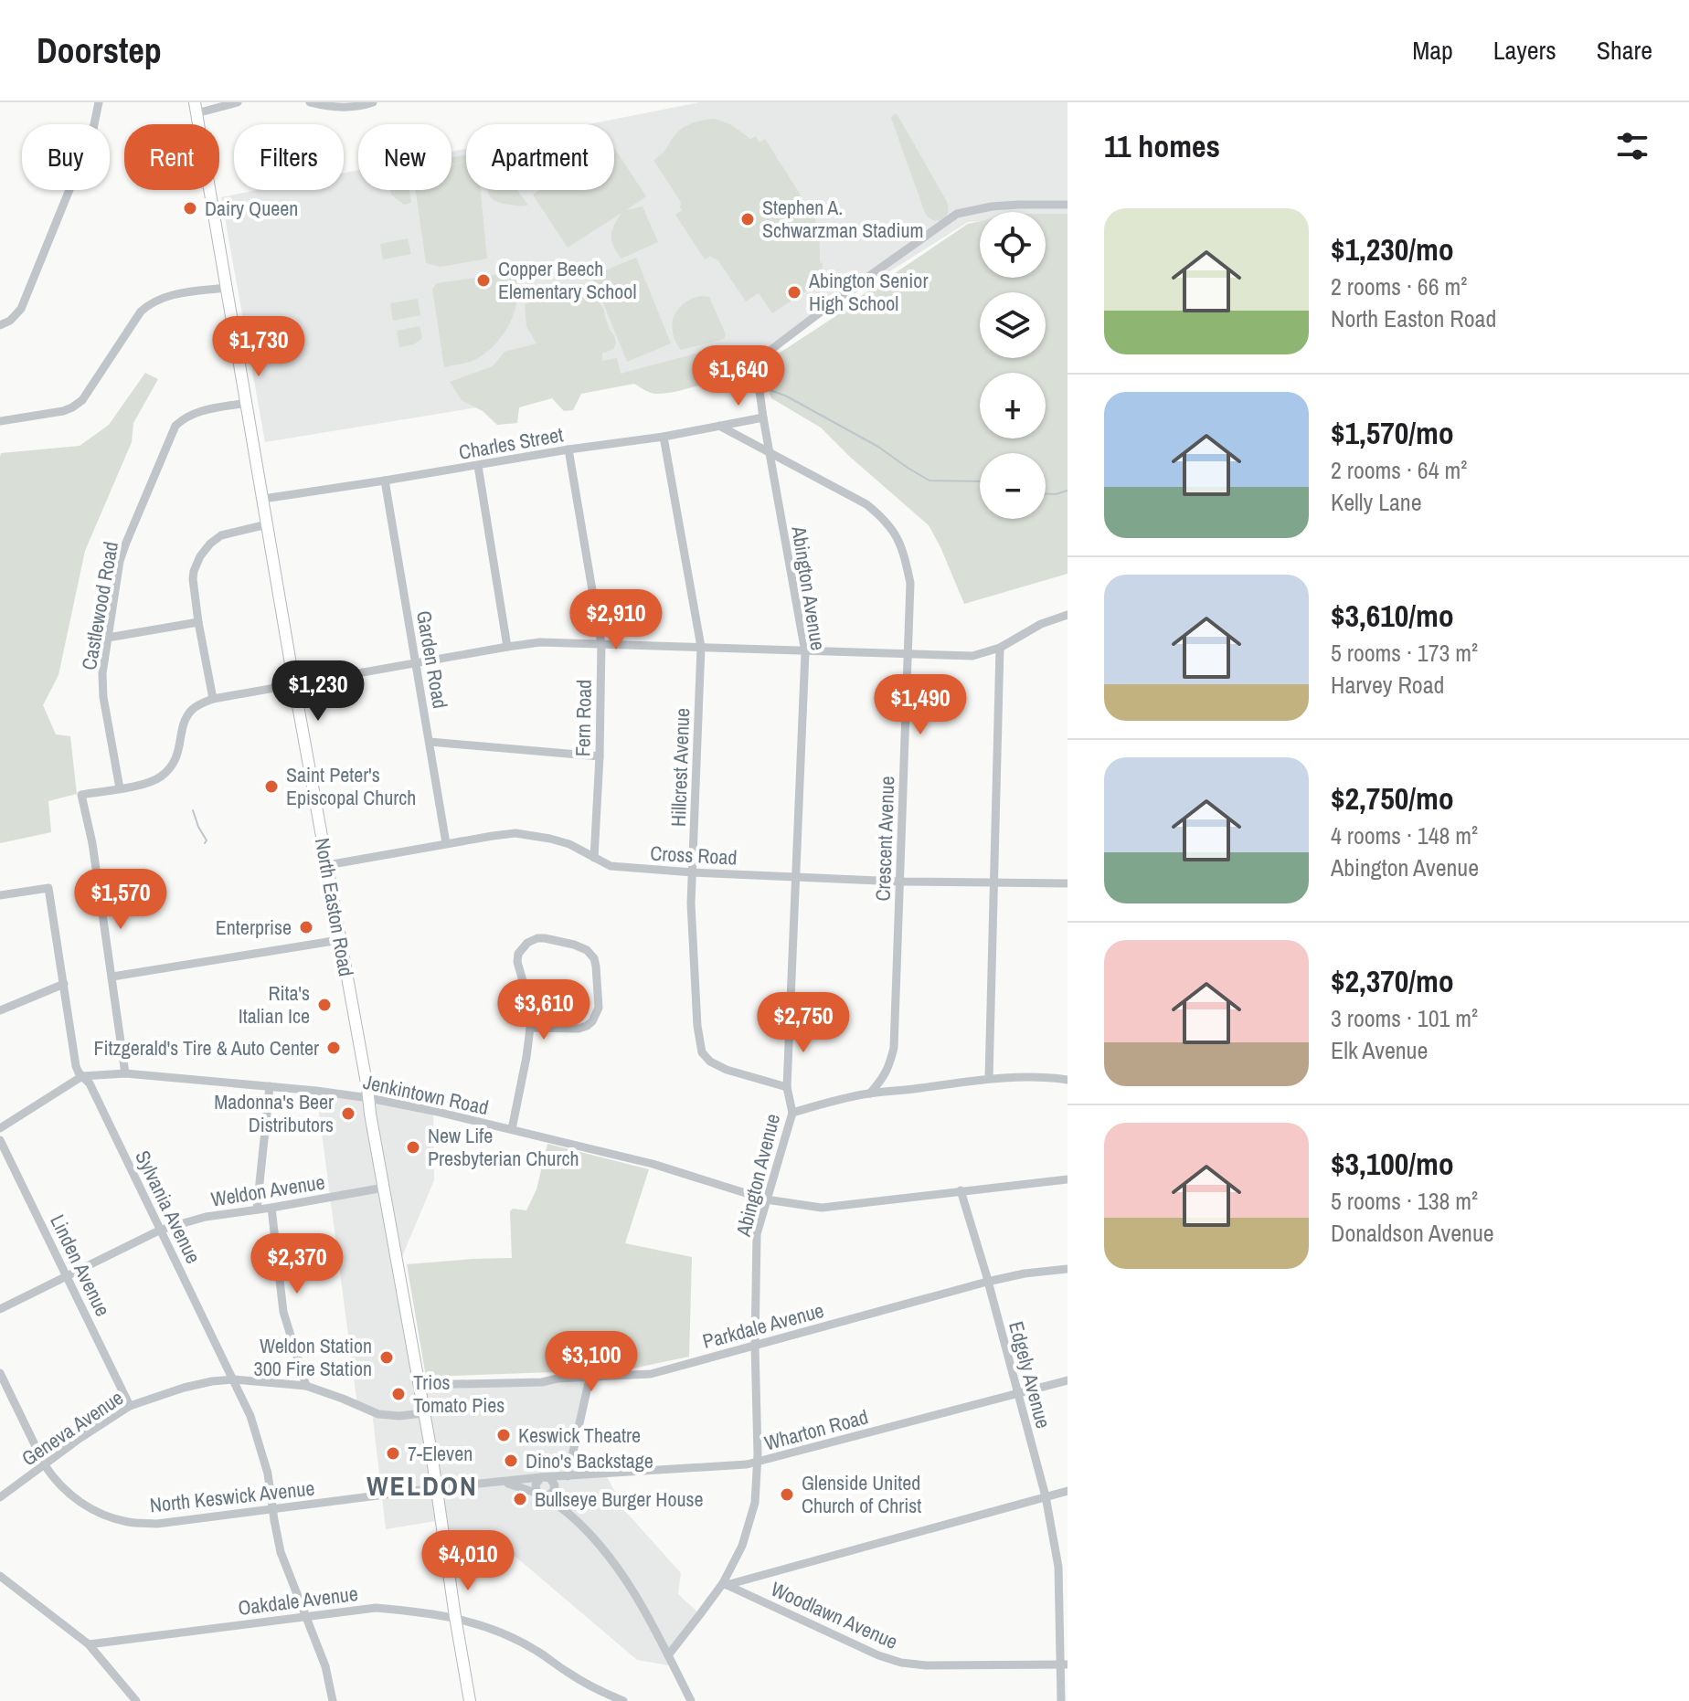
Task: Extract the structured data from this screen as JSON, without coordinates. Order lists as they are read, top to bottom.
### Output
{
  "streets": {
    "main road": ["North Easton Road"],
    "street": [
      "Charles Street",
      "Abington Avenue",
      "Castlewood Road",
      "Garden Road",
      "Fern Road",
      "Hillcrest Avenue",
      "Crescent Avenue",
      "Cross Road",
      "Jenkintown Road",
      "Weldon Avenue",
      "Sylvania Avenue",
      "Linden Avenue",
      "Parkdale Avenue",
      "Edgely Avenue",
      "Geneva Avenue",
      "Wharton Road",
      "North Keswick Avenue",
      "Oakdale Avenue",
      "Woodlawn Avenue"
    ]
  },
  "crossings": [
    ["Charles Street", "Abington Avenue"],
    ["Charles Street", "Garden Road"],
    ["Charles Street", "Fern Road"],
    ["Charles Street", "Hillcrest Avenue"],
    ["Charles Street", "Crescent Avenue"],
    ["Charles Street", "North Easton Road"],
    ["Abington Avenue", "Hillcrest Avenue"],
    ["Abington Avenue", "Crescent Avenue"],
    ["Abington Avenue", "Cross Road"],
    ["Abington Avenue", "Jenkintown Road"],
    ["Abington Avenue", "Parkdale Avenue"],
    ["Abington Avenue", "Wharton Road"],
    ["Abington Avenue", "North Keswick Avenue"],
    ["Abington Avenue", "Woodlawn Avenue"],
    ["Castlewood Road", "North Easton Road"],
    ["Garden Road", "Cross Road"],
    ["Fern Road", "Cross Road"],
    ["Hillcrest Avenue", "Cross Road"],
    ["Crescent Avenue", "Cross Road"],
    ["Cross Road", "North Easton Road"],
    ["North Easton Road", "Jenkintown Road"],
    ["North Easton Road", "Weldon Avenue"],
    ["North Easton Road", "Parkdale Avenue"],
    ["North Easton Road", "Geneva Avenue"],
    ["North Easton Road", "North Keswick Avenue"],
    ["North Easton Road", "Oakdale Avenue"],
    ["Jenkintown Road", "Sylvania Avenue"],
    ["Jenkintown Road", "Edgely Avenue"],
    ["Weldon Avenue", "Sylvania Avenue"],
    ["Weldon Avenue", "Linden Avenue"],
    ["Sylvania Avenue", "Geneva Avenue"],
    ["Sylvania Avenue", "North Keswick Avenue"],
    ["Sylvania Avenue", "Oakdale Avenue"],
    ["Linden Avenue", "Geneva Avenue"],
    ["Parkdale Avenue", "Edgely Avenue"],
    ["Edgely Avenue", "Wharton Road"],
    ["Edgely Avenue", "Woodlawn Avenue"],
    ["Geneva Avenue", "North Keswick Avenue"],
    ["Wharton Road", "North Keswick Avenue"]
  ],
  "districts": ["WELDON"],
  "places": [
    "Dairy Queen",
    "Stephen A. Schwarzman Stadium",
    "Copper Beech Elementary School",
    "Abington Senior High School",
    "Saint Peter's Episcopal Church",
    "Enterprise",
    "Rita's Italian Ice",
    "Fitzgerald's Tire & Auto Center",
    "Madonna's Beer Distributors",
    "New Life Presbyterian Church",
    "Weldon Station 300 Fire Station",
    "Trios Tomato Pies",
    "Keswick Theatre",
    "7-Eleven",
    "Dino's Backstage",
    "Glenside United Church of Christ",
    "Bullseye Burger House"
  ],
  "page": {
    "header": "Doorstep",
    "nav": ["Map", "Layers", "Share"],
    "heading": "11 homes",
    "chip": [
      "Buy",
      "Rent",
      "Filters",
      "New",
      "Apartment"
    ],
    "list": [
      {
        "name": "$1,230/mo",
        "note": "2 rooms · 66 m² · North Easton Road"
      },
      {
        "name": "$1,570/mo",
        "note": "2 rooms · 64 m² · Kelly Lane"
      },
      {
        "name": "$3,610/mo",
        "note": "5 rooms · 173 m² · Harvey Road"
      },
      {
        "name": "$2,750/mo",
        "note": "4 rooms · 148 m² · Abington Avenue"
      },
      {
        "name": "$2,370/mo",
        "note": "3 rooms · 101 m² · Elk Avenue"
      },
      {
        "name": "$3,100/mo",
        "note": "5 rooms · 138 m² · Donaldson Avenue"
      }
    ],
    "map_buttons": ["+", "−"],
    "price": [
      "$1,730",
      "$1,640",
      "$2,910",
      "$1,230",
      "$1,490",
      "$1,570",
      "$3,610",
      "$2,750",
      "$2,370",
      "$3,100",
      "$4,010"
    ]
  }
}
